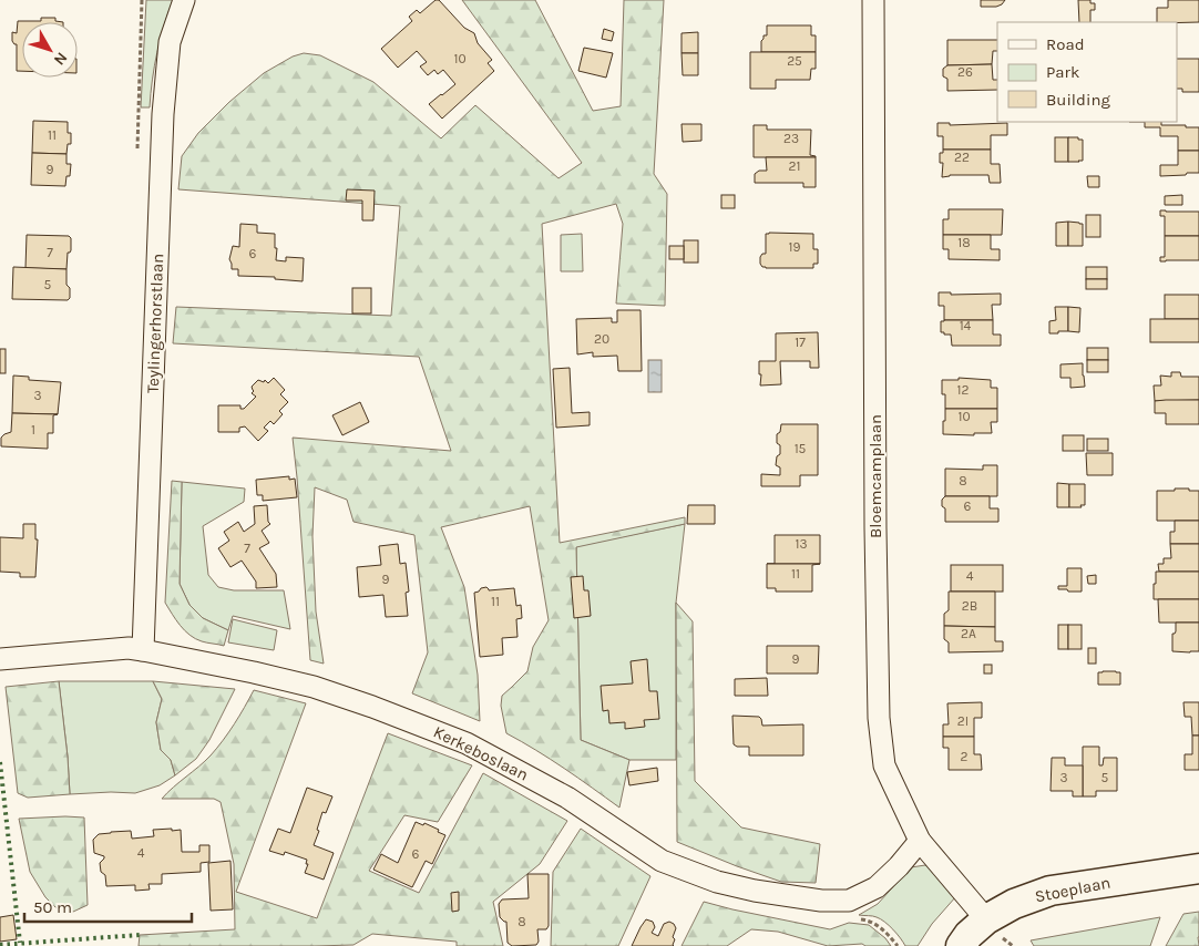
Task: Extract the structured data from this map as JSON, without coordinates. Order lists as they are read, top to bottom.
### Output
{
  "streets": {
    "street": [
      "Teylingerhorstlaan",
      "Bloemcamplaan",
      "Kerkeboslaan",
      "Stoeplaan"
    ]
  },
  "crossings": [
    ["Teylingerhorstlaan", "Kerkeboslaan"],
    ["Bloemcamplaan", "Kerkeboslaan"],
    ["Bloemcamplaan", "Stoeplaan"]
  ],
  "house_numbers": [
    "10",
    "25",
    "26",
    "11",
    "23",
    "22",
    "21",
    "9",
    "18",
    "19",
    "7",
    "6",
    "5",
    "14",
    "20",
    "17",
    "12",
    "3",
    "10",
    "1",
    "15",
    "8",
    "6",
    "13",
    "7",
    "11",
    "4",
    "9",
    "11",
    "2B",
    "2A",
    "9",
    "2I",
    "2",
    "3",
    "5",
    "4",
    "6",
    "8"
  ],
  "legend": ["Road", "Park", "Building"],
  "scale_bar": "50 m",
  "north": "bottom right"
}
